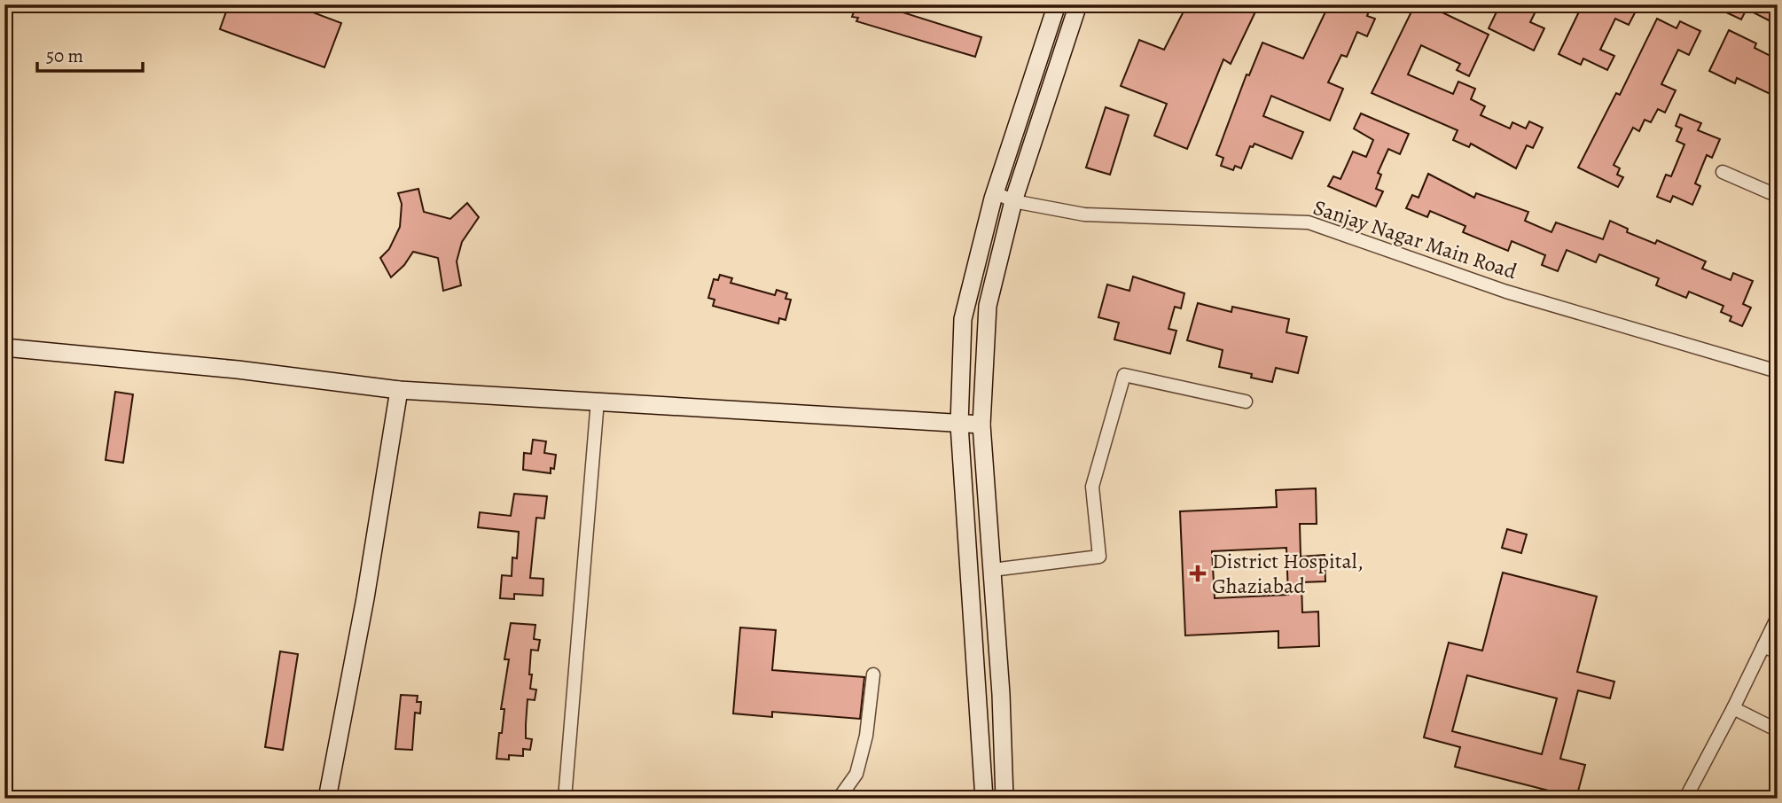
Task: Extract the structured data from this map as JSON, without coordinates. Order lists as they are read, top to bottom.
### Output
{
  "streets": {
    "street": ["Sanjay Nagar Main Road"]
  },
  "places": {
    "health": ["District Hospital, Ghaziabad"]
  },
  "scale_bar": "50 m"
}
